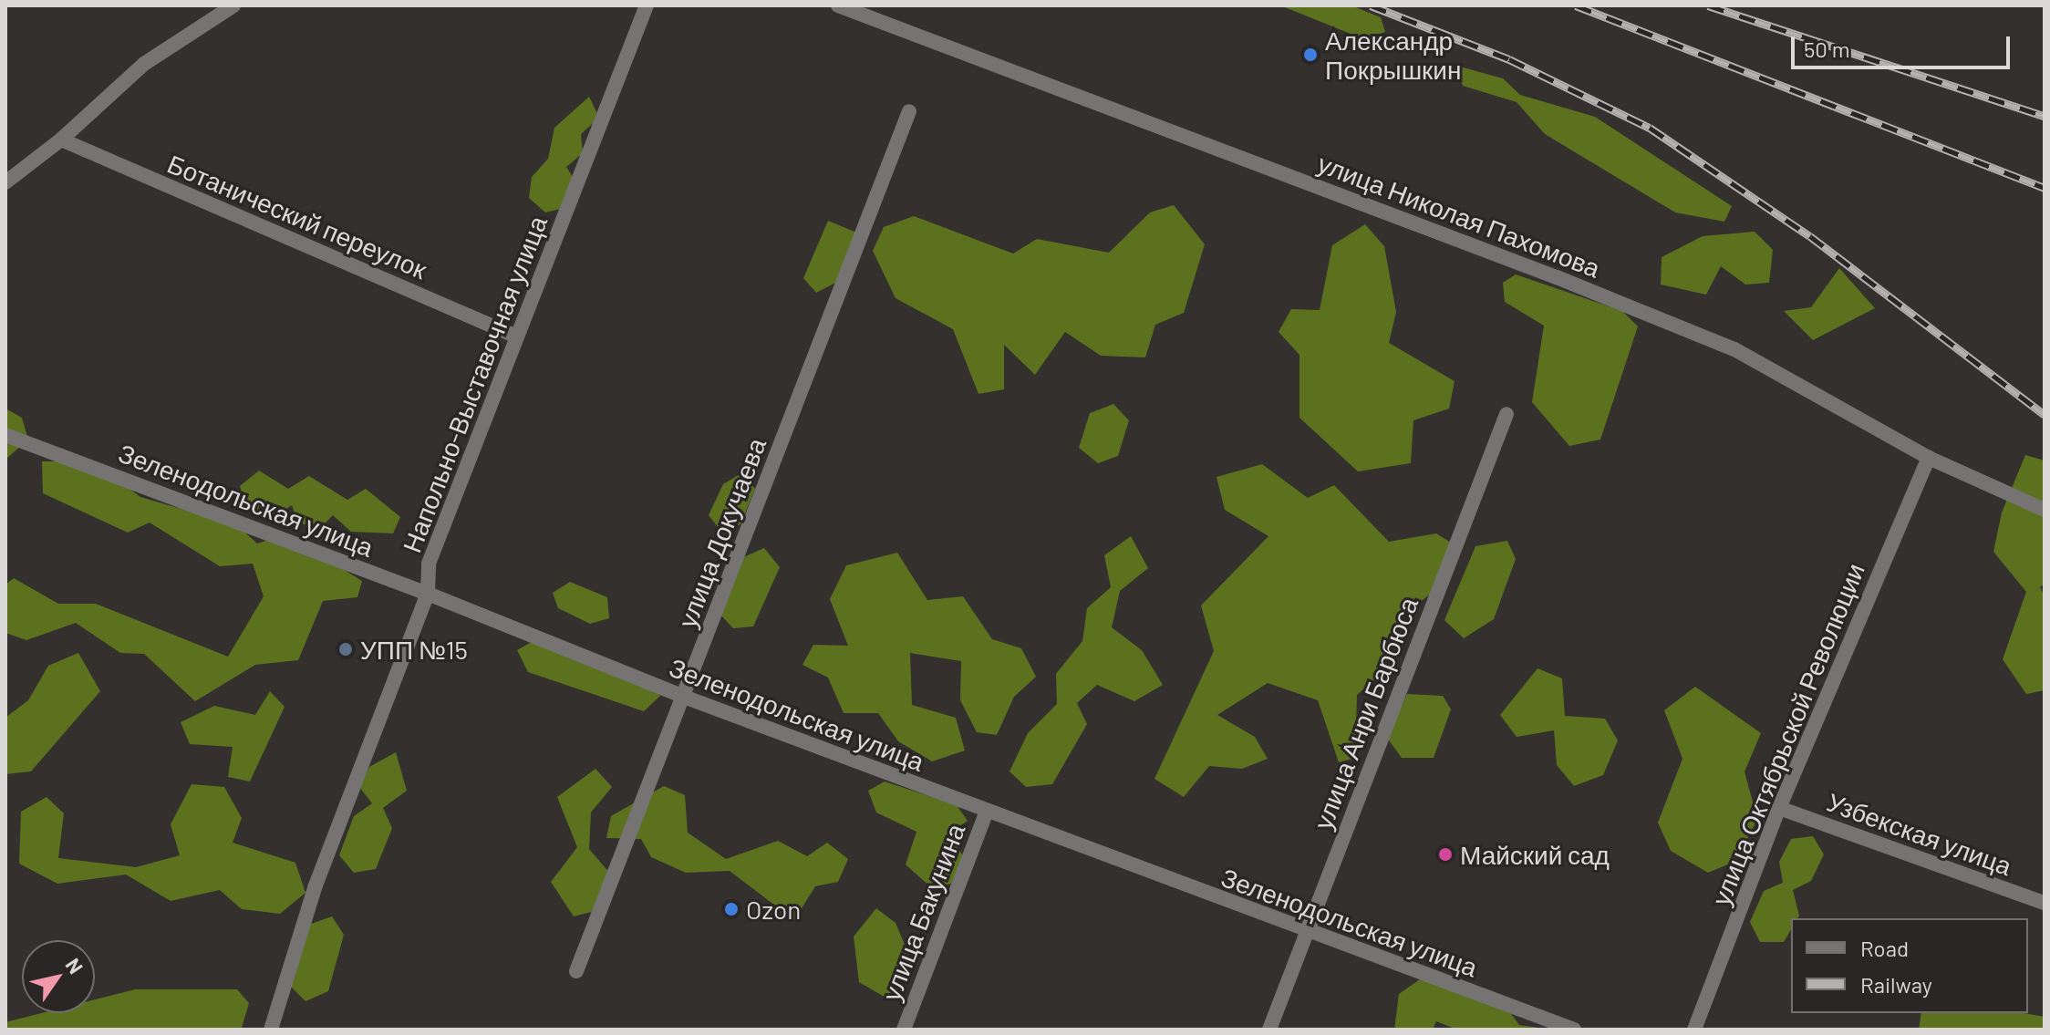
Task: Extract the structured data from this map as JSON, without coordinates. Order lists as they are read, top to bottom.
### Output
{
  "streets": {
    "street": [
      "улица Николая Пахомова",
      "Ботанический переулок",
      "Напольно-Выставочная улица",
      "Зеленодольская улица",
      "улица Докучаева",
      "улица Анри Барбюса",
      "улица Октябрьской Революции",
      "Узбекская улица",
      "улица Бакунина"
    ]
  },
  "crossings": [
    ["улица Николая Пахомова", "улица Октябрьской Революции"],
    ["Ботанический переулок", "Напольно-Выставочная улица"],
    ["Напольно-Выставочная улица", "Зеленодольская улица"],
    ["Зеленодольская улица", "улица Докучаева"],
    ["Зеленодольская улица", "улица Анри Барбюса"],
    ["Зеленодольская улица", "улица Бакунина"],
    ["улица Октябрьской Революции", "Узбекская улица"]
  ],
  "places": [
    "Александр Покрышкин",
    "УПП №15",
    "Майский сад",
    "Ozon"
  ],
  "legend": ["Road", "Railway"],
  "scale_bar": "50 m",
  "north": "top right"
}
